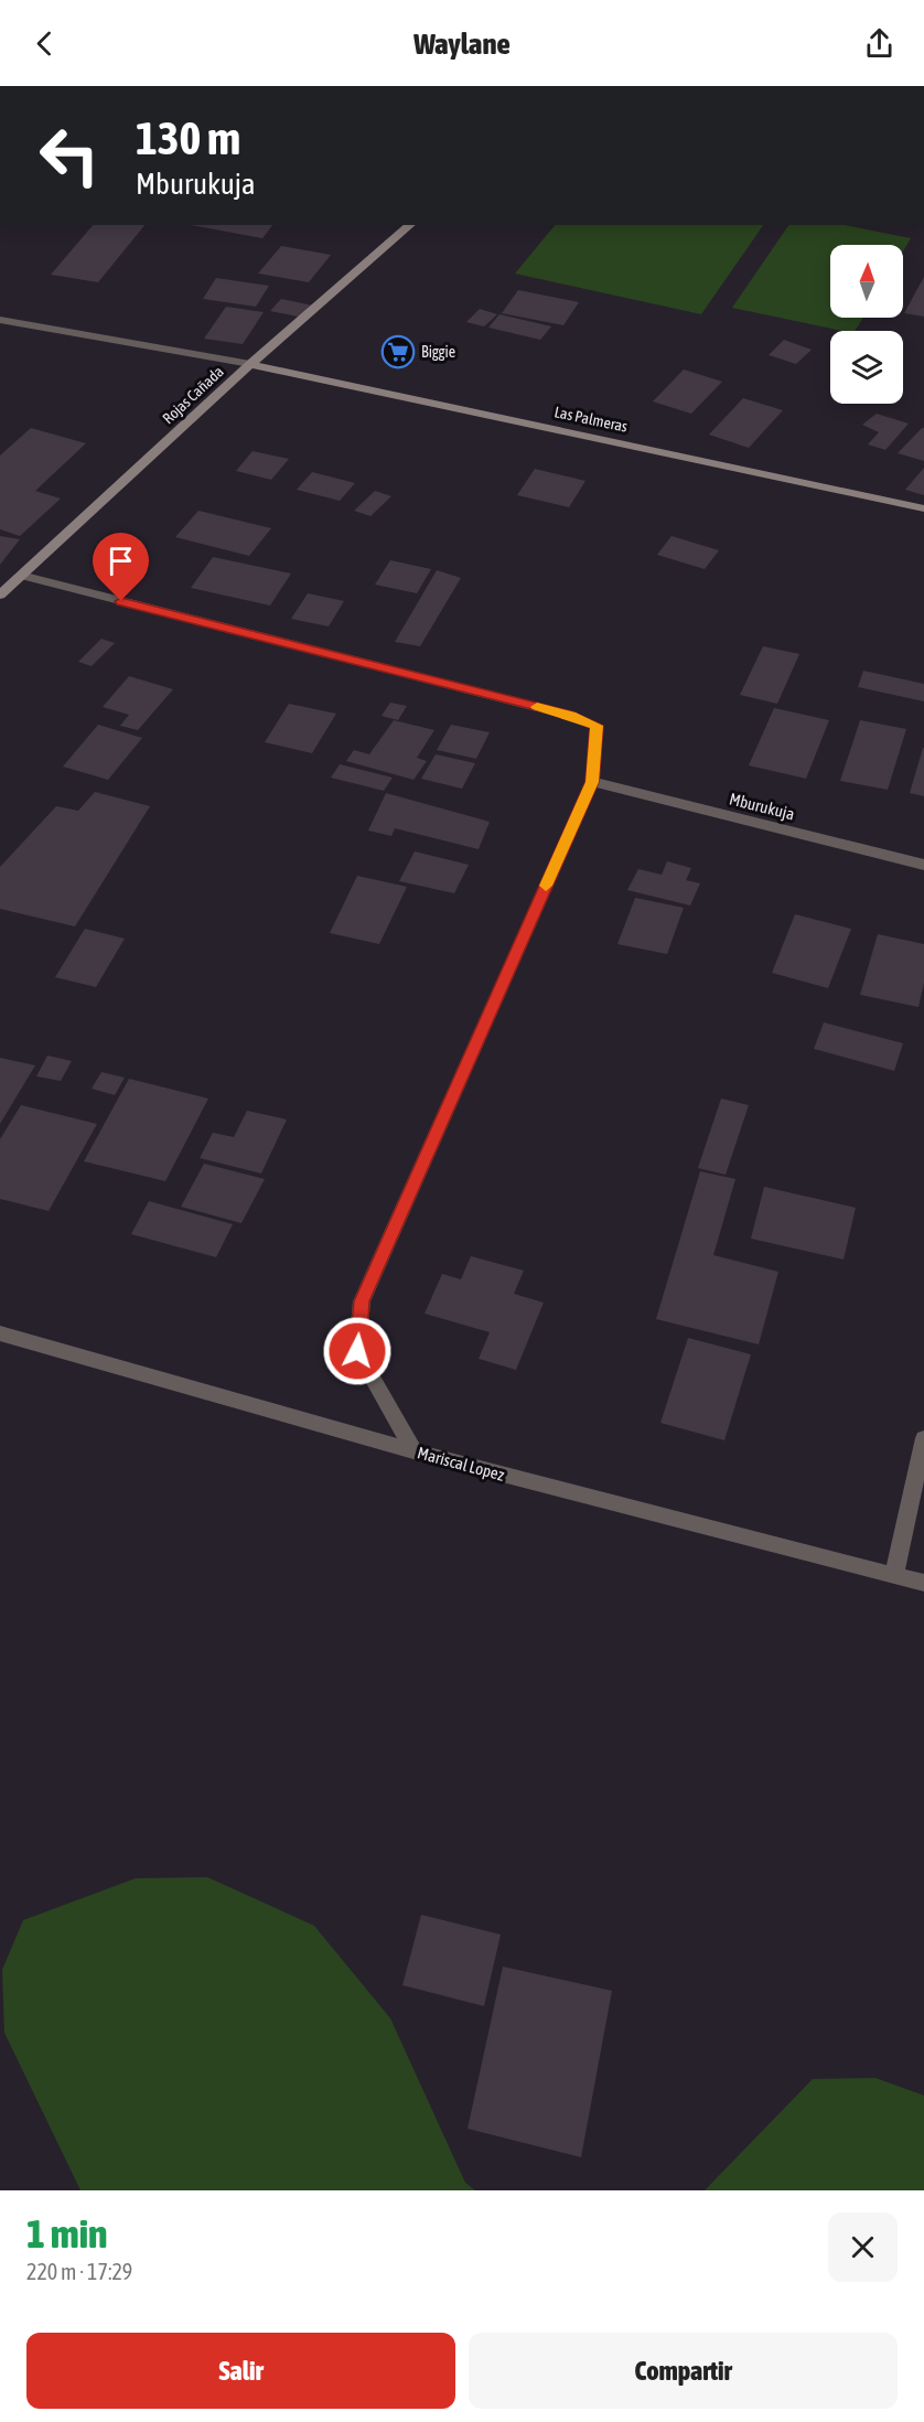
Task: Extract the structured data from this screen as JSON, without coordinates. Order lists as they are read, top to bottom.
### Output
{
  "streets": {
    "main road": ["Rojas Cañada", "Las Palmeras"],
    "street": ["Mburukuja", "Mariscal Lopez"]
  },
  "crossings": [
    ["Rojas Cañada", "Las Palmeras"]
  ],
  "places": {
    "supermarket": ["Biggie"]
  },
  "north": "top",
  "page": {
    "header": "Waylane",
    "turn": ["130 m", "Mburukuja"],
    "heading": ["1 min", "220 m · 17:29"],
    "buttons": ["Salir", "Compartir"]
  }
}
